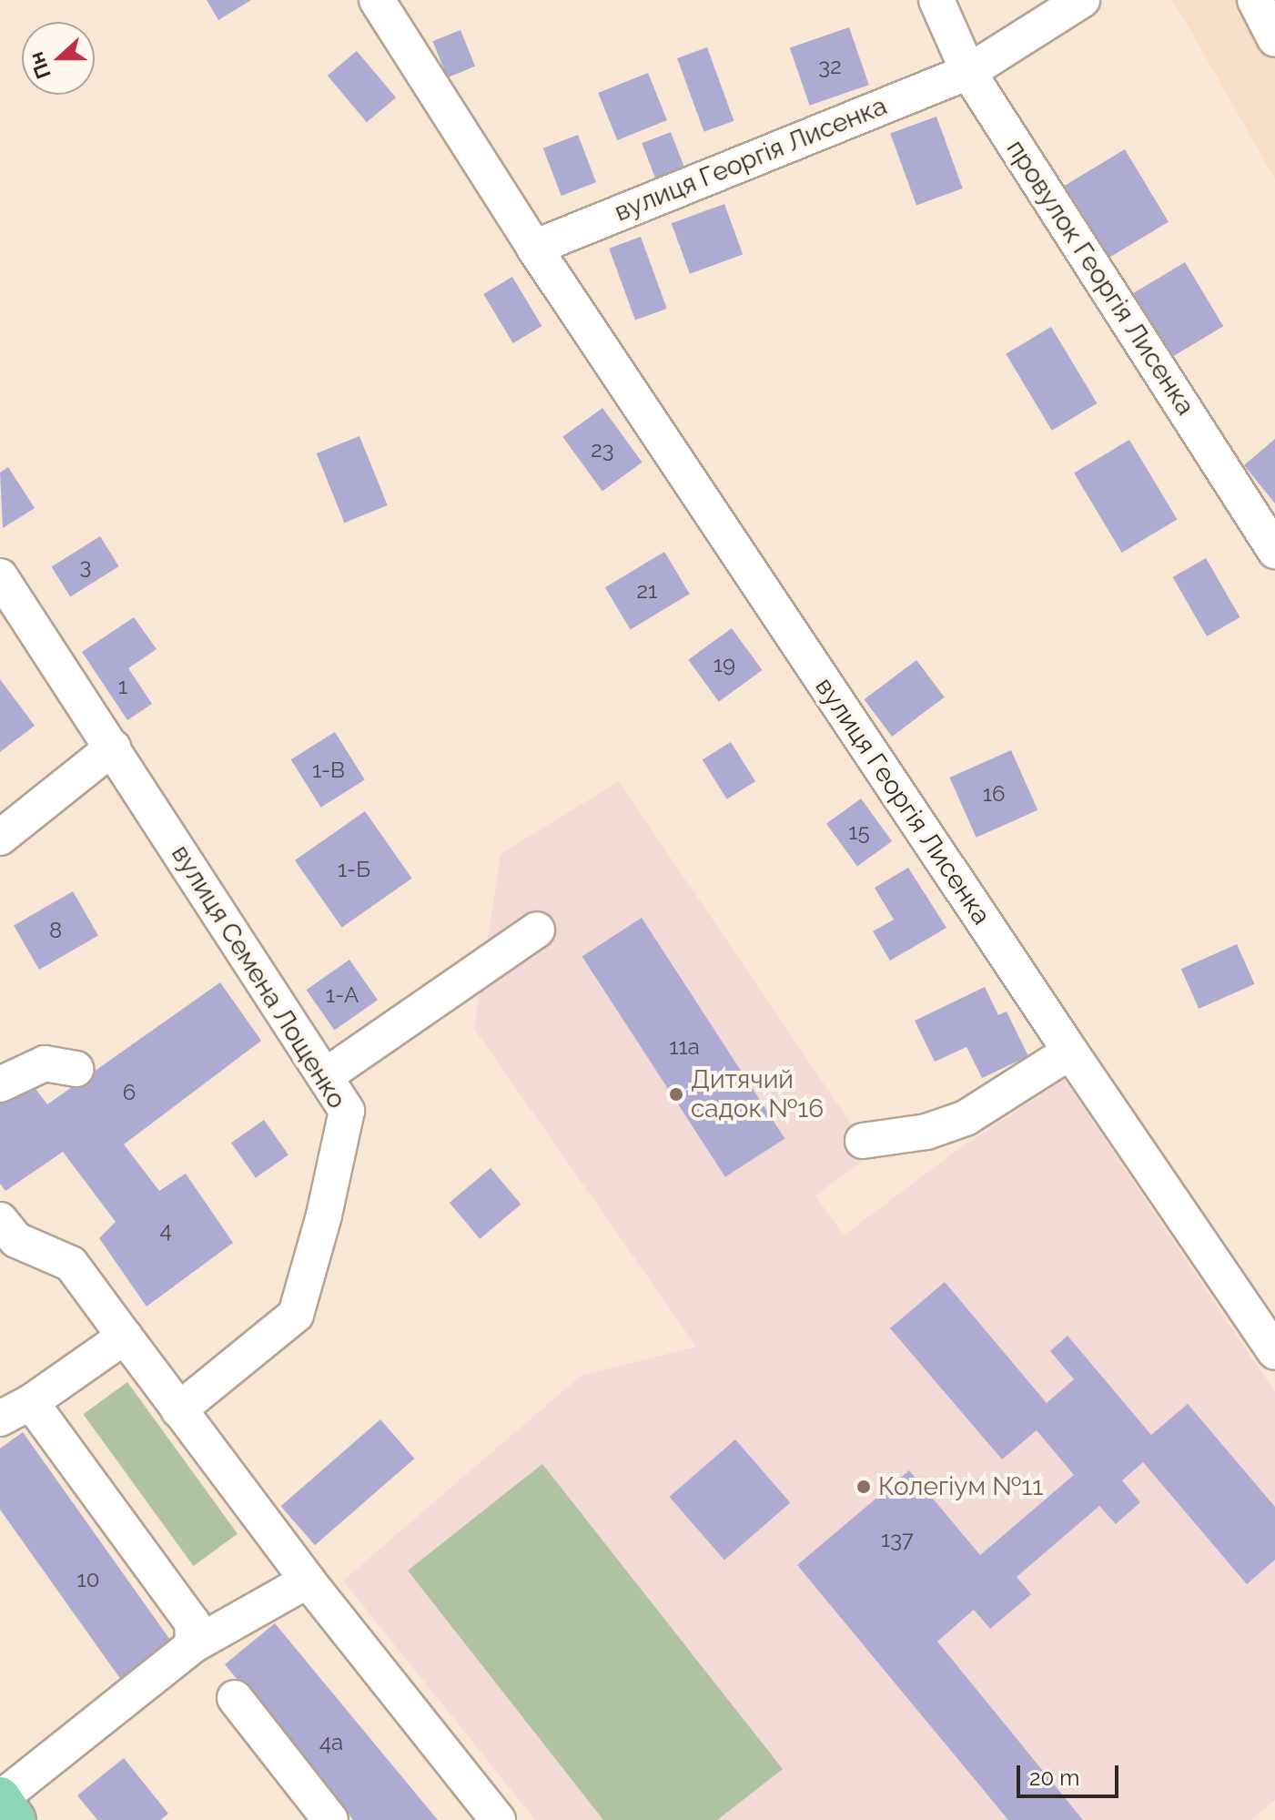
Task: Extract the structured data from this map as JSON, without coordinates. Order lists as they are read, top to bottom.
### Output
{
  "streets": {
    "street": ["вулиця Георгія Лисенка", "провулок Георгія Лисенка", "вулиця Семена Лощенко"]
  },
  "crossings": [
    ["вулиця Георгія Лисенка", "провулок Георгія Лисенка"]
  ],
  "places": ["Дитячий садок №16", "Колегіум №11"],
  "house_numbers": [
    "32",
    "23",
    "3",
    "21",
    "19",
    "1",
    "1-В",
    "16",
    "15",
    "1-Б",
    "8",
    "1-А",
    "11а",
    "6",
    "4",
    "137",
    "10",
    "4а"
  ],
  "scale_bar": "20 m",
  "north": "left"
}
